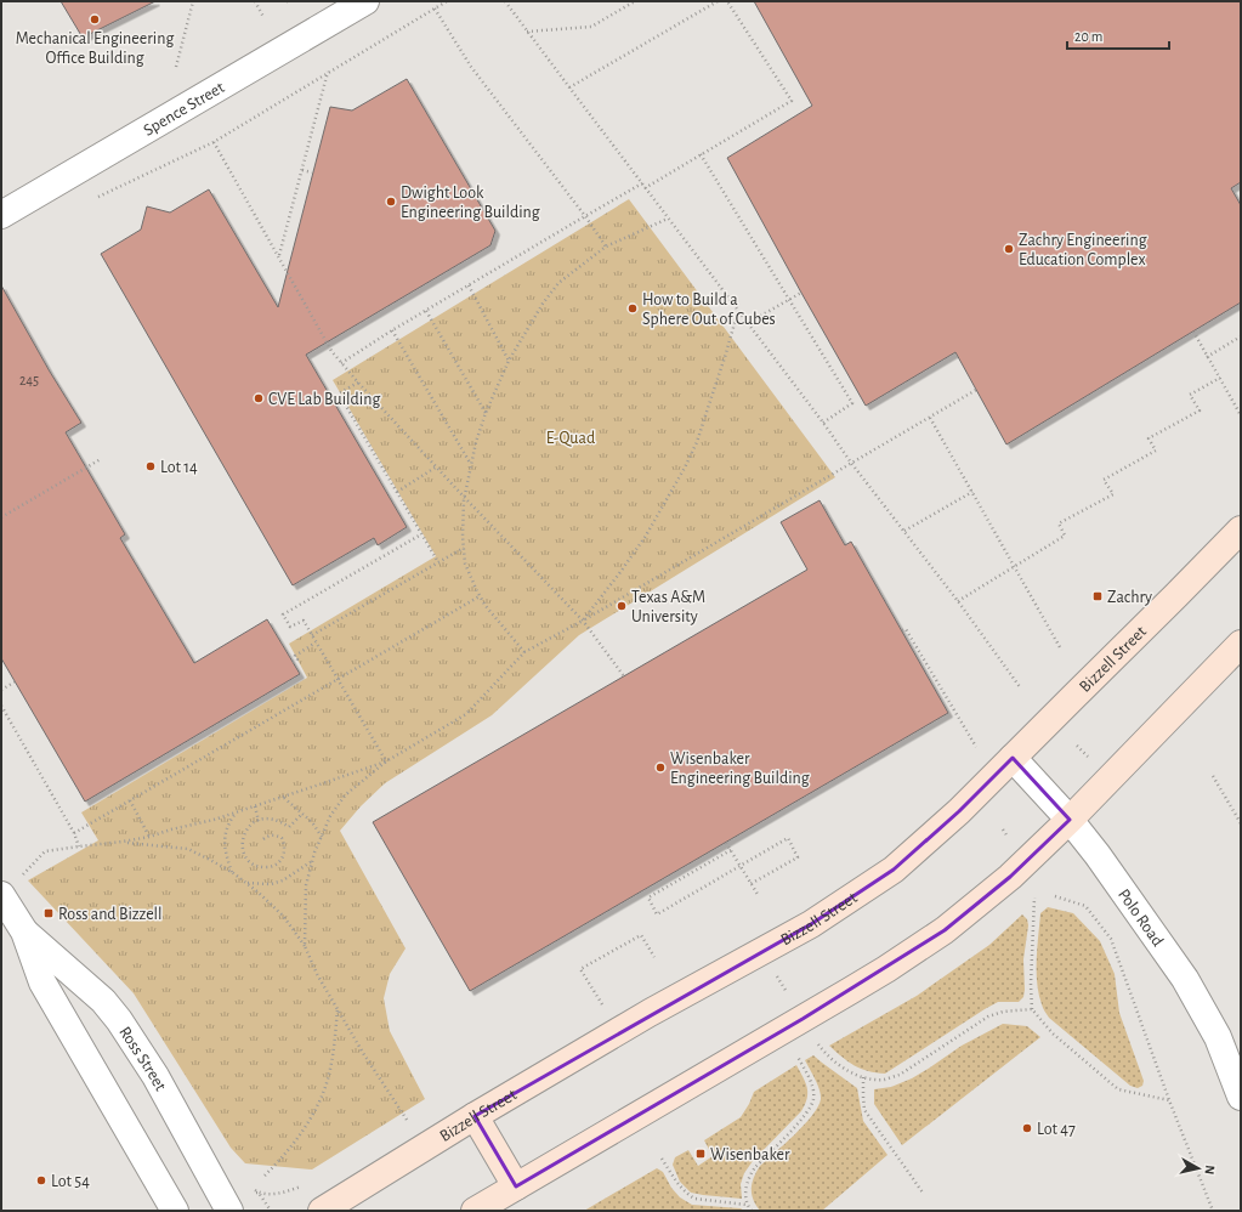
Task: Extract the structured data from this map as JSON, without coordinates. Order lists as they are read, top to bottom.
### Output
{
  "streets": {
    "street": [
      "Spence Street",
      "Bizzell Street",
      "Polo Road",
      "Ross Street"
    ]
  },
  "crossings": [
    ["Bizzell Street", "Polo Road"]
  ],
  "parks": ["E-Quad"],
  "places": {
    "other": [
      "Mechanical Engineering Office Building",
      "Dwight Look Engineering Building",
      "Zachry Engineering Education Complex",
      "How to Build a Sphere Out of Cubes",
      "CVE Lab Building",
      "Lot 14",
      "Texas A&M University",
      "Wisenbaker Engineering Building",
      "Lot 47",
      "Lot 54"
    ],
    "transit": ["Zachry", "Ross and Bizzell", "Wisenbaker"]
  },
  "house_numbers": ["245"],
  "scale_bar": "20 m",
  "north": "right"
}
